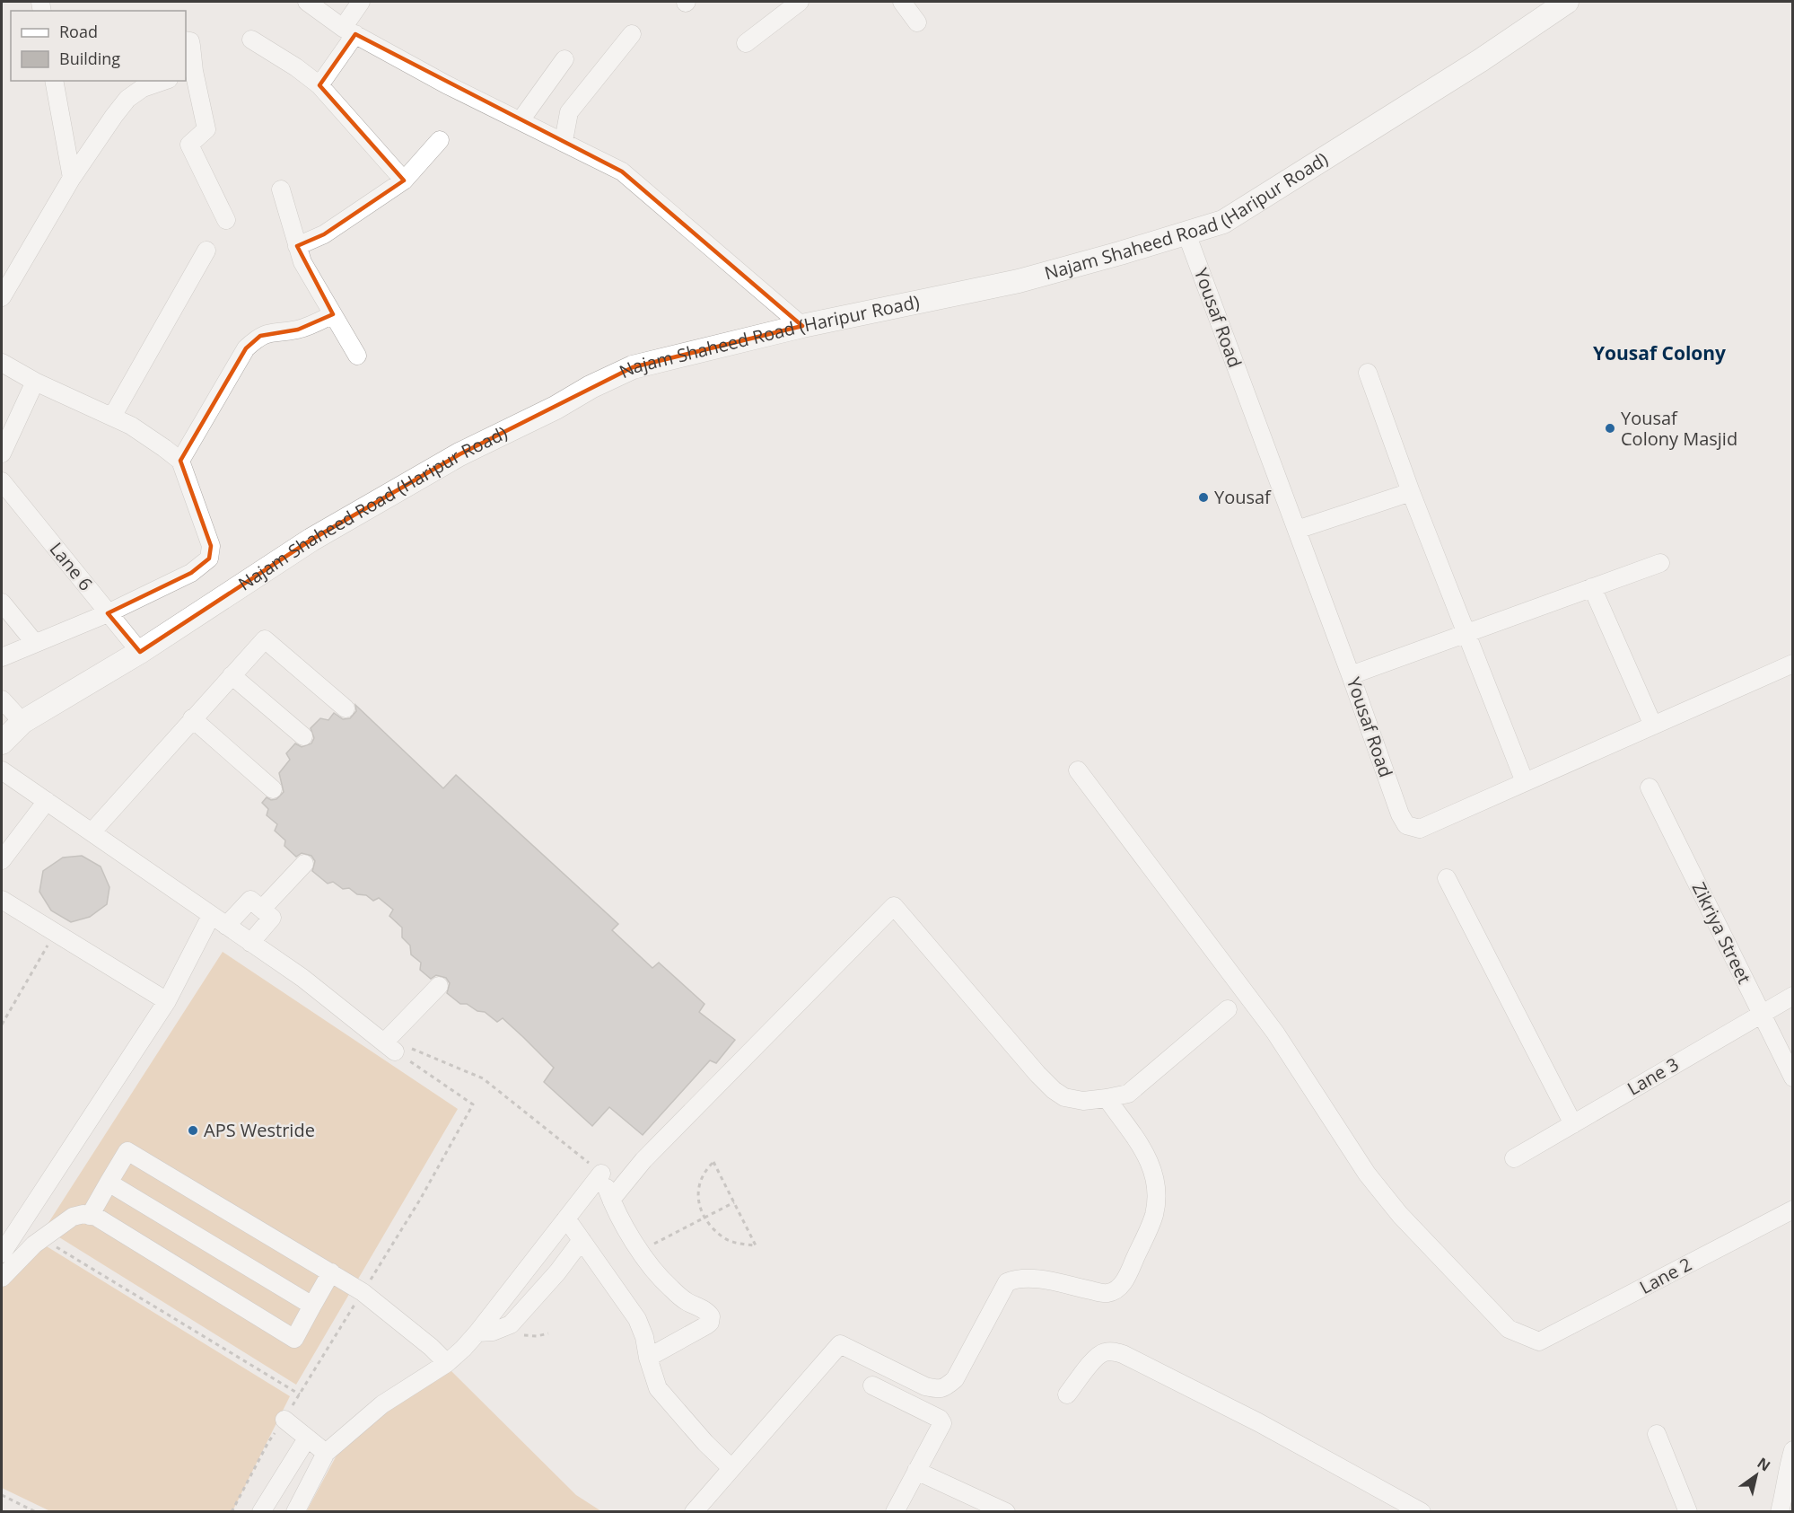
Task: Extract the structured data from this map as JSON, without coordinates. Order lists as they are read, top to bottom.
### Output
{
  "streets": {
    "main road": ["Najam Shaheed Road (Haripur Road)"],
    "street": [
      "Yousaf Road",
      "Lane 6",
      "Zikriya Street",
      "Lane 3",
      "Lane 2"
    ]
  },
  "crossings": [
    ["Najam Shaheed Road (Haripur Road)", "Yousaf Road"],
    ["Najam Shaheed Road (Haripur Road)", "Lane 6"],
    ["Zikriya Street", "Lane 3"]
  ],
  "districts": ["Yousaf Colony"],
  "places": ["Yousaf Colony Masjid", "Yousaf", "APS Westride"],
  "legend": ["Road", "Building"],
  "north": "top right"
}
